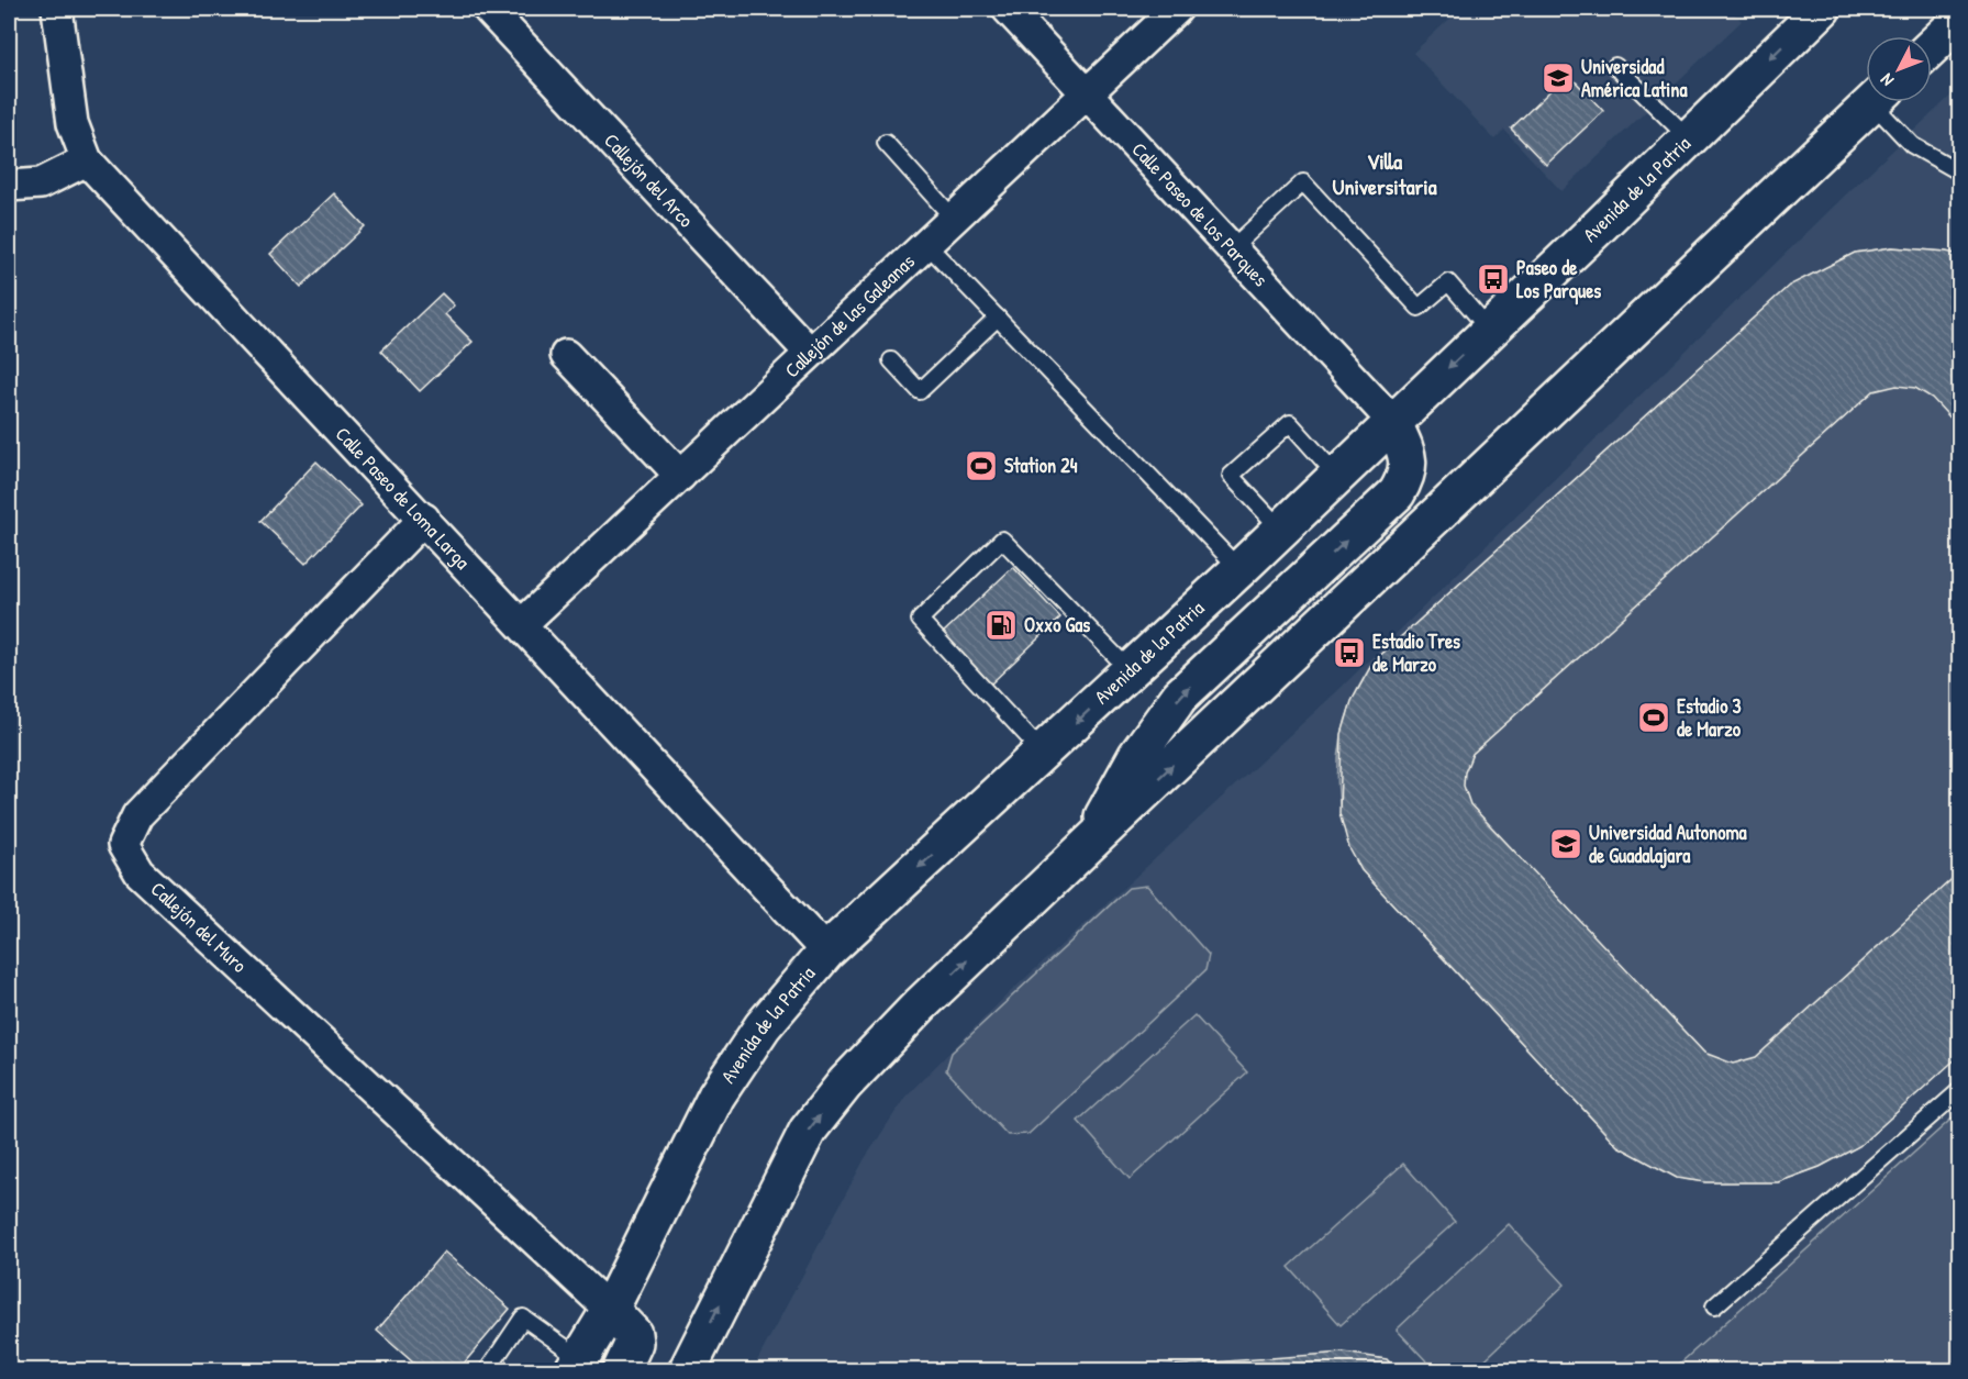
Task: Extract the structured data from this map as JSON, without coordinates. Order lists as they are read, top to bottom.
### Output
{
  "streets": {
    "main road": ["Avenida de la Patria"],
    "street": [
      "Callejón del Arco",
      "Calle Paseo de los Parques",
      "Callejón de las Galeanas",
      "Calle Paseo de Loma Larga",
      "Callejón del Muro"
    ]
  },
  "crossings": [
    ["Callejón del Arco", "Callejón de las Galeanas"],
    ["Avenida de la Patria", "Calle Paseo de los Parques"],
    ["Avenida de la Patria", "Calle Paseo de Loma Larga"],
    ["Avenida de la Patria", "Callejón del Muro"],
    ["Calle Paseo de los Parques", "Callejón de las Galeanas"],
    ["Callejón de las Galeanas", "Calle Paseo de Loma Larga"],
    ["Calle Paseo de Loma Larga", "Callejón del Muro"]
  ],
  "districts": ["Villa Universitaria"],
  "places": {
    "school or university": ["Universidad América Latina", "Universidad Autonoma de Guadalajara"],
    "bus stop": ["Paseo de Los Parques", "Estadio Tres de Marzo"],
    "sports": ["Station 24", "Estadio 3 de Marzo"],
    "fuel station": ["Oxxo Gas"]
  },
  "north": "bottom left"
}
